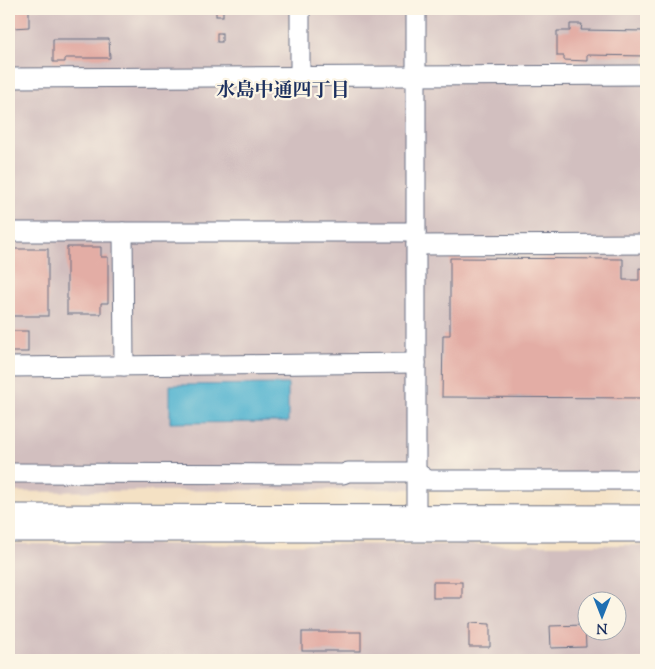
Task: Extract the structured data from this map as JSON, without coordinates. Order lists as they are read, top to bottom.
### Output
{
  "districts": ["水島中通四丁目"],
  "north": "bottom"
}
